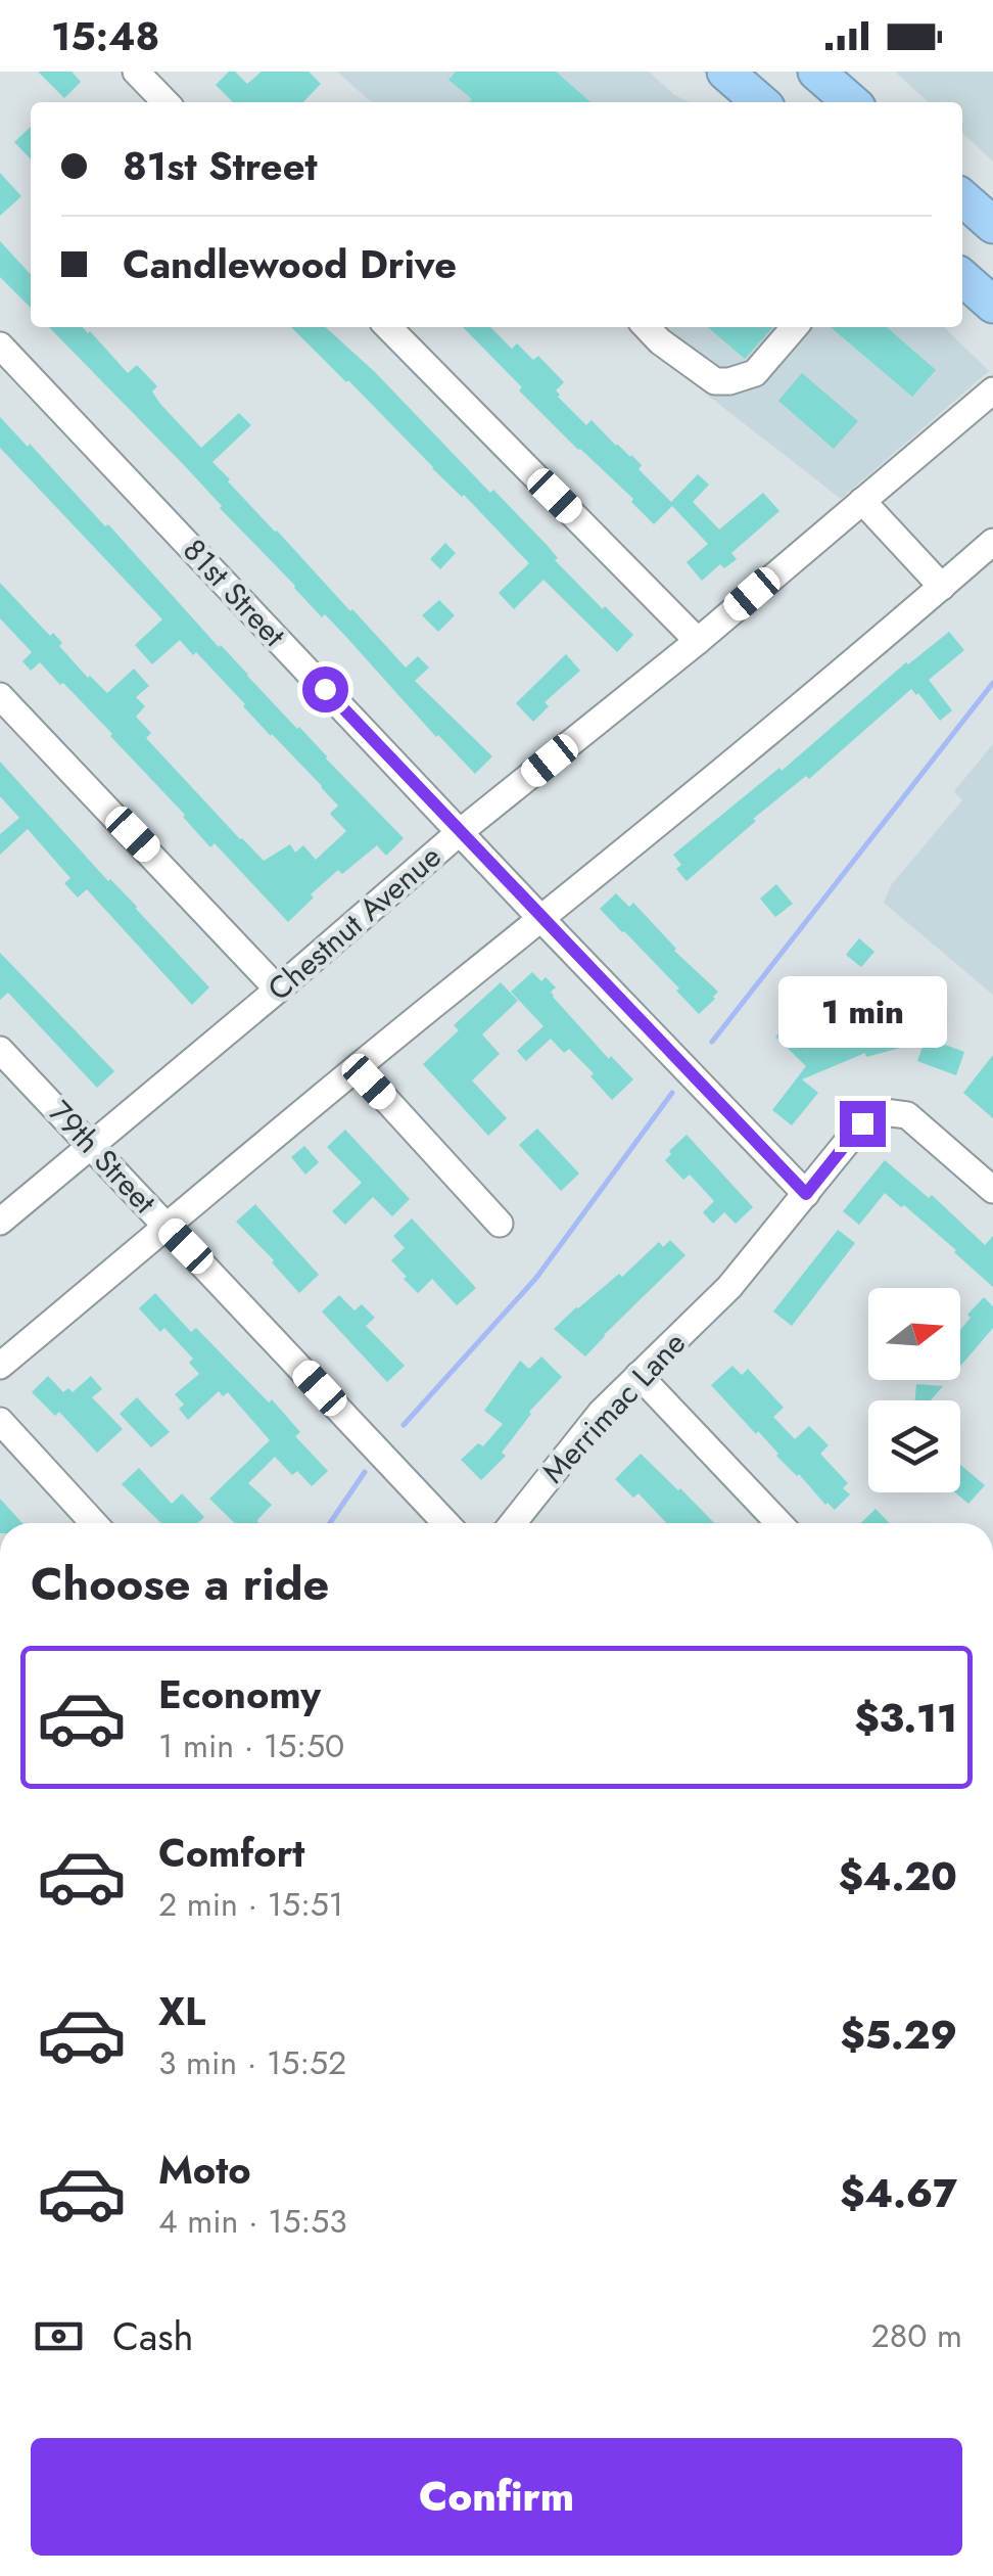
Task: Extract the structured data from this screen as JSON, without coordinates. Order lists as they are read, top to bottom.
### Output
{
  "streets": {
    "street": [
      "81st Street",
      "Chestnut Avenue",
      "79th Street",
      "Merrimac Lane"
    ]
  },
  "crossings": [
    ["81st Street", "Chestnut Avenue"],
    ["81st Street", "Merrimac Lane"],
    ["Chestnut Avenue", "79th Street"]
  ],
  "north": "right",
  "page": {
    "status": "15:48",
    "banner": ["81st Street", "Candlewood Drive"],
    "bubble": "1 min",
    "heading": "Choose a ride",
    "list": [
      {
        "name": "Economy",
        "note": "1 min · 15:50",
        "value": "$3.11"
      },
      {
        "name": "Comfort",
        "note": "2 min · 15:51",
        "value": "$4.20"
      },
      {
        "name": "XL",
        "note": "3 min · 15:52",
        "value": "$5.29"
      },
      {
        "name": "Moto",
        "note": "4 min · 15:53",
        "value": "$4.67"
      }
    ],
    "pay": ["Cash", "280 m"],
    "buttons": "Confirm"
  }
}
